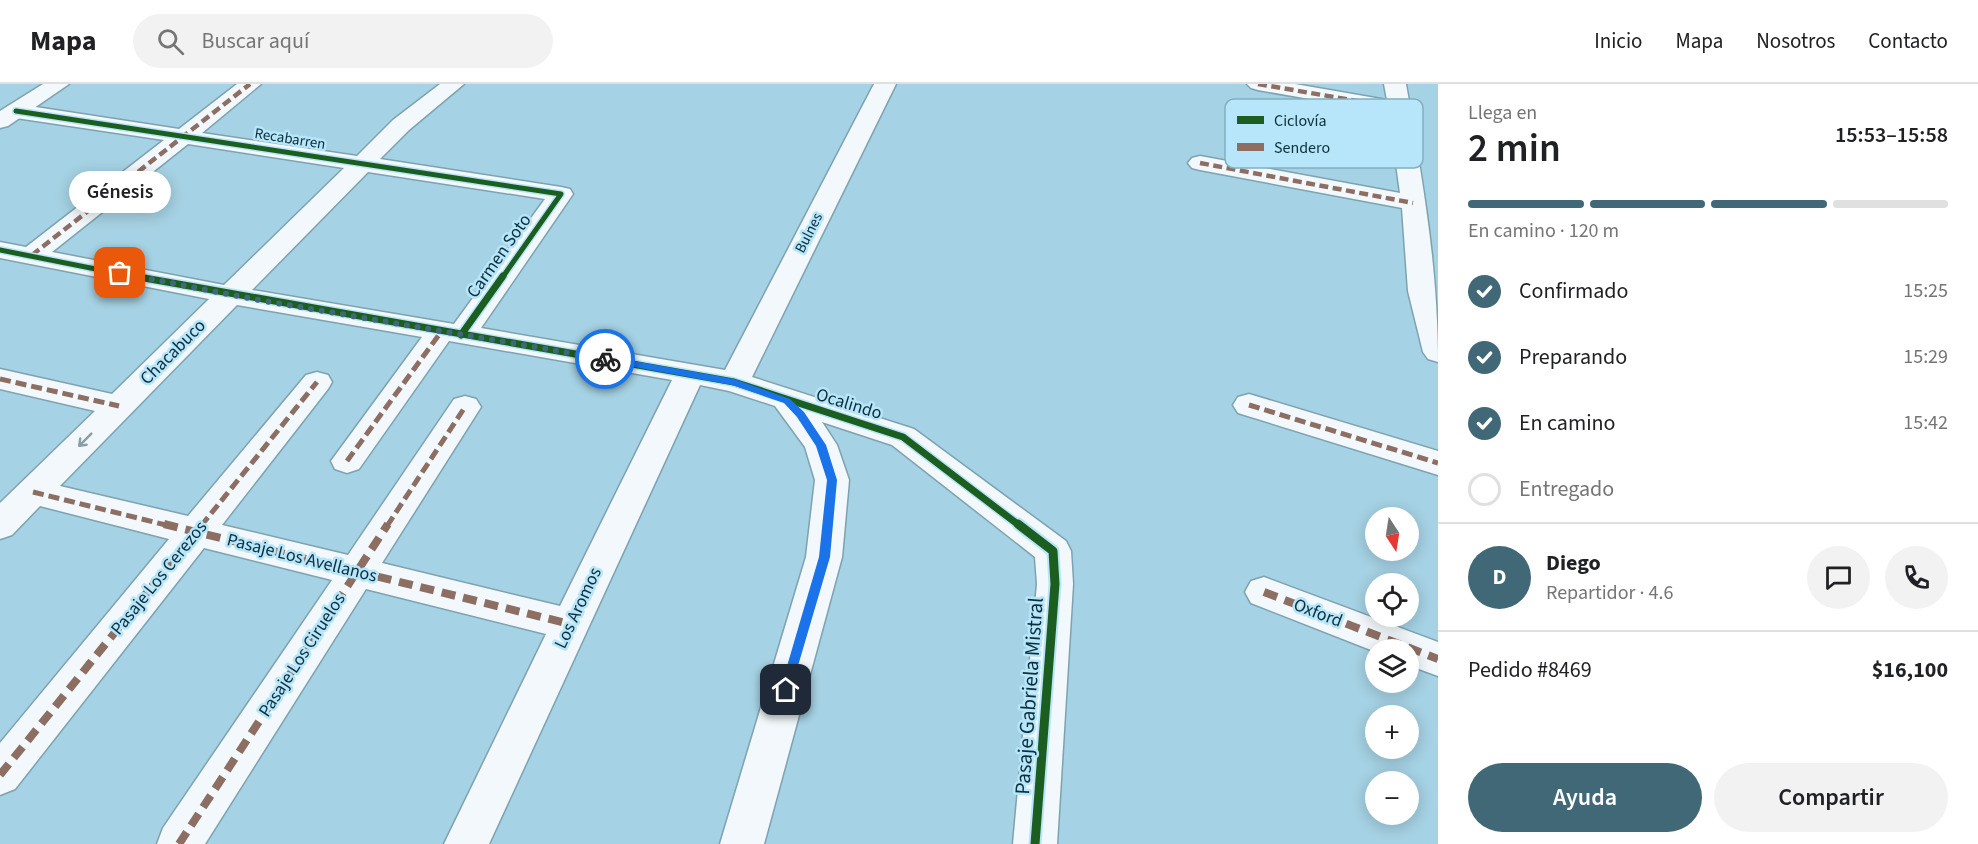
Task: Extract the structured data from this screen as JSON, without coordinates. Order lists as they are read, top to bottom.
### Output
{
  "streets": {
    "street": [
      "Recabarren",
      "Bulnes",
      "Carmen Soto",
      "Chacabuco",
      "Ocalindo",
      "Pasaje Los Avellanos",
      "Pasaje Los Cerezos",
      "Los Aromos",
      "Oxford",
      "Pasaje Los Ciruelos",
      "Pasaje Gabriela Mistral"
    ]
  },
  "crossings": [
    ["Recabarren", "Carmen Soto"],
    ["Recabarren", "Chacabuco"],
    ["Bulnes", "Ocalindo"],
    ["Carmen Soto", "Ocalindo"],
    ["Chacabuco", "Ocalindo"],
    ["Chacabuco", "Pasaje Los Avellanos"],
    ["Ocalindo", "Los Aromos"],
    ["Ocalindo", "Pasaje Gabriela Mistral"],
    ["Pasaje Los Avellanos", "Pasaje Los Cerezos"],
    ["Pasaje Los Avellanos", "Los Aromos"],
    ["Pasaje Los Avellanos", "Pasaje Los Ciruelos"]
  ],
  "places": ["Génesis"],
  "legend": ["Ciclovía", "Sendero"],
  "north": "bottom",
  "page": {
    "header": "Mapa",
    "search": "Buscar aquí",
    "nav": [
      "Inicio",
      "Mapa",
      "Nosotros",
      "Contacto"
    ],
    "heading": ["2 min", "Llega en", "15:53–15:58"],
    "panel": [
      "Diego",
      "Repartidor · 4.6",
      "Pedido #8469",
      "$16,100"
    ],
    "bubble": "Génesis",
    "bar": "En camino · 120 m",
    "list": [
      ["Confirmado", "15:25"],
      ["Preparando", "15:29"],
      ["En camino", "15:42"],
      "Entregado"
    ],
    "map_buttons": ["+", "−"],
    "round": "D",
    "buttons": ["Ayuda", "Compartir"]
  }
}
